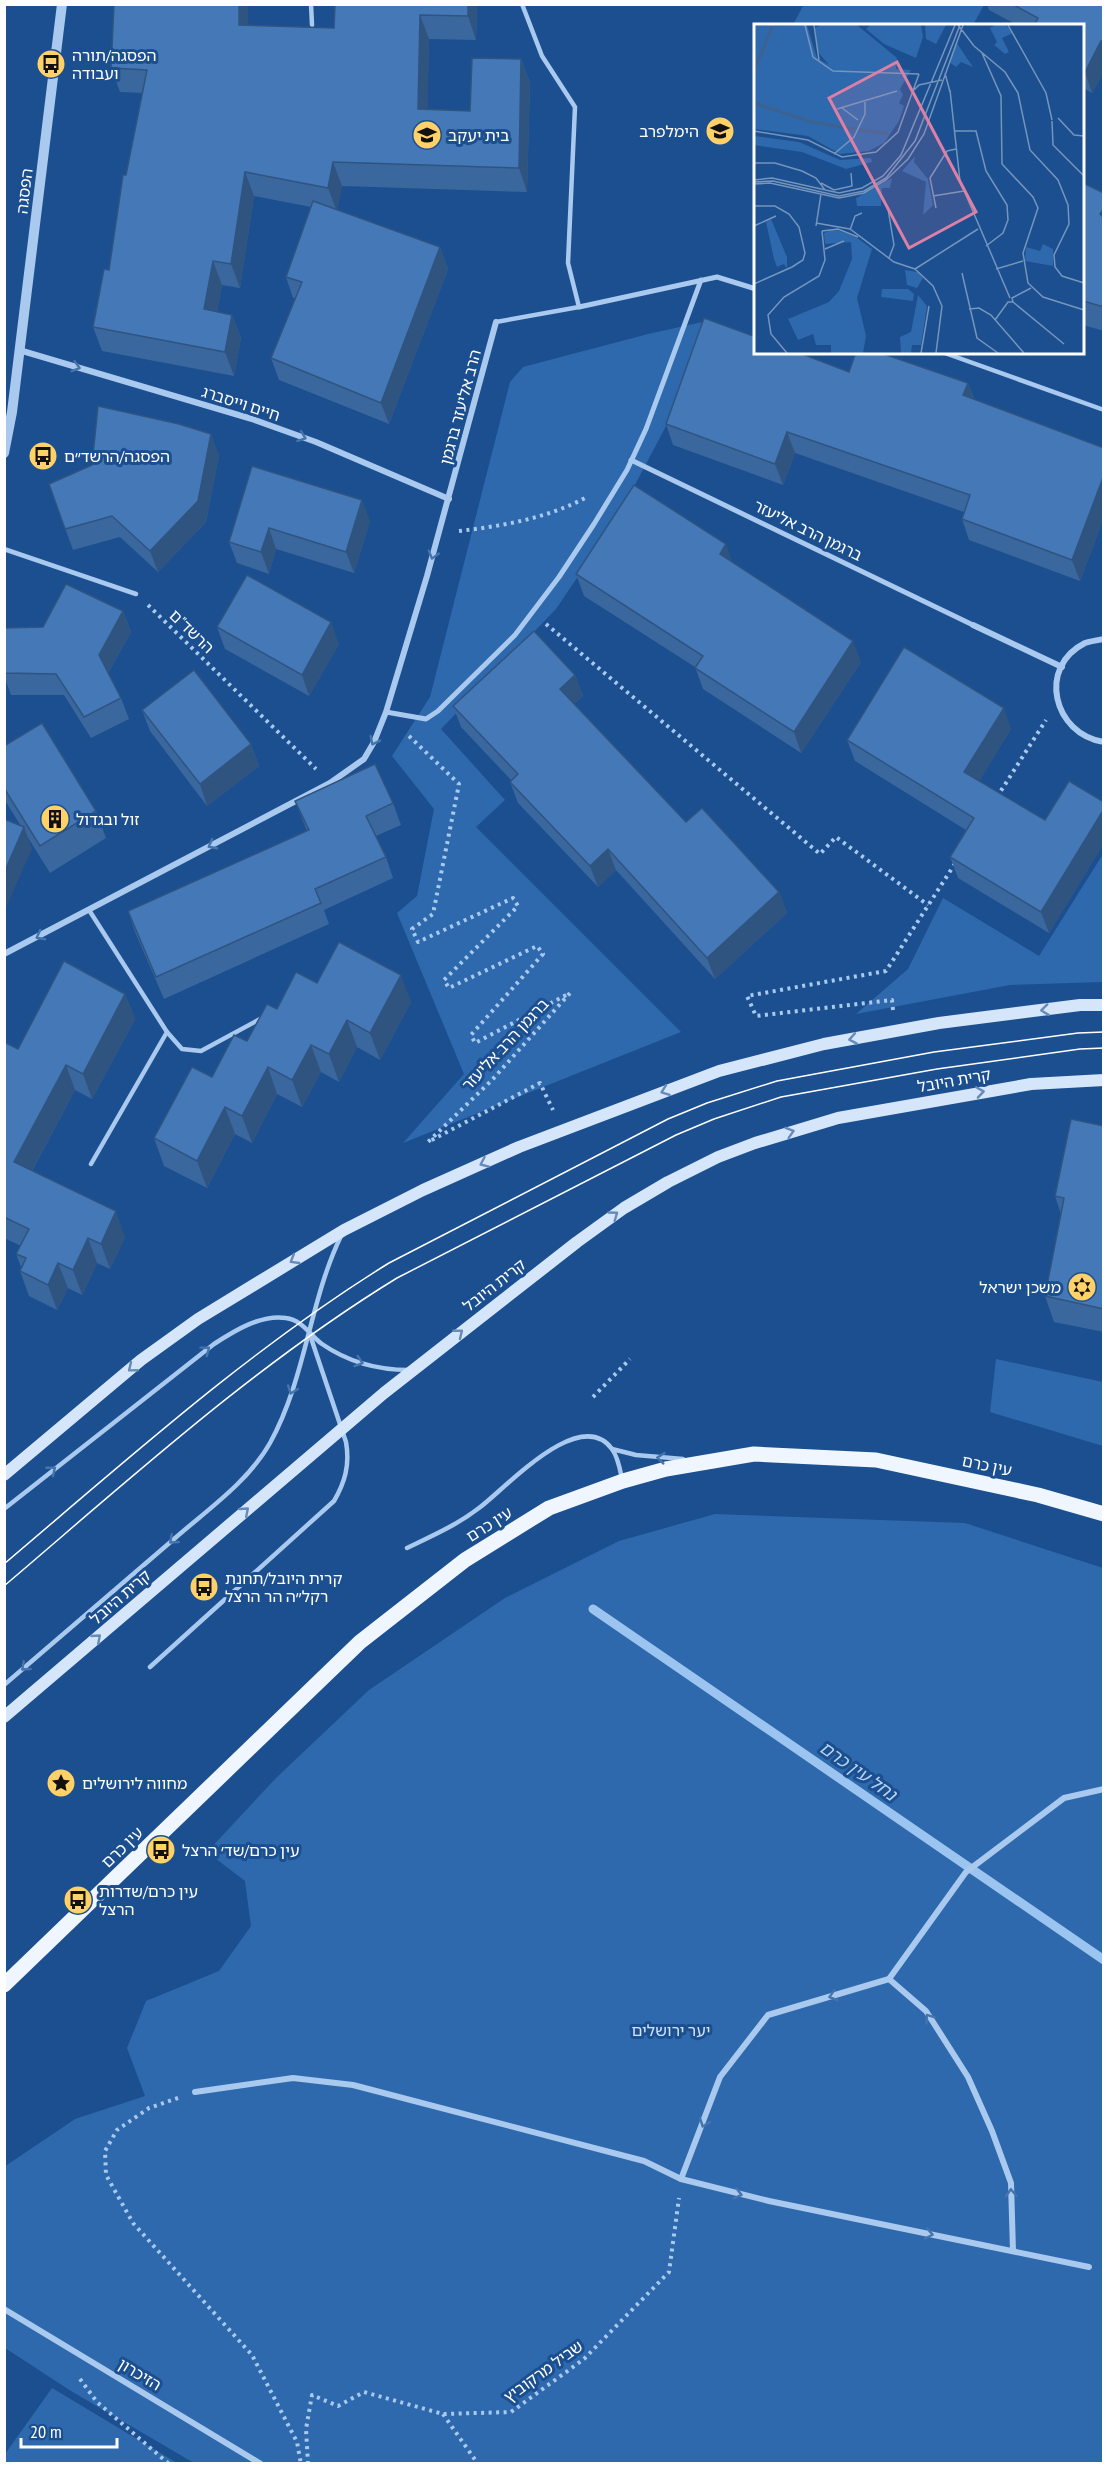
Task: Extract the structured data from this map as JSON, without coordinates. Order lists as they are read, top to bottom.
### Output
{
  "streets": {
    "main road": ["קרית היובל", "עין כרם"],
    "street": [
      "הפסגה",
      "חיים וייסברג",
      "הרב אליעזר ברגמן",
      "ברגמן הרב אליעזר",
      "הזיכרון"
    ],
    "path": ["הרשד\"ם", "שביל מרקוביץ"]
  },
  "crossings": [
    ["הפסגה", "חיים וייסברג"],
    ["חיים וייסברג", "הרב אליעזר ברגמן"]
  ],
  "one_way": ["חיים וייסברג"],
  "water": ["נחל עין כרם"],
  "parks": ["יער ירושלים"],
  "places": {
    "bus stop": [
      "הפסגה/תורה ועבודה",
      "הפסגה/הרשד״ם",
      "קרית היובל/תחנת רקל״ה הר הרצל",
      "עין כרם/שד׳ הרצל",
      "עין כרם/שדרות הרצל"
    ],
    "school or university": ["הימלפרב", "בית יעקב"],
    "building": ["זול ובגדול"],
    "synagogue": ["משכן ישראל"],
    "place": ["מחווה לירושלים"]
  },
  "scale_bar": "20 m"
}
